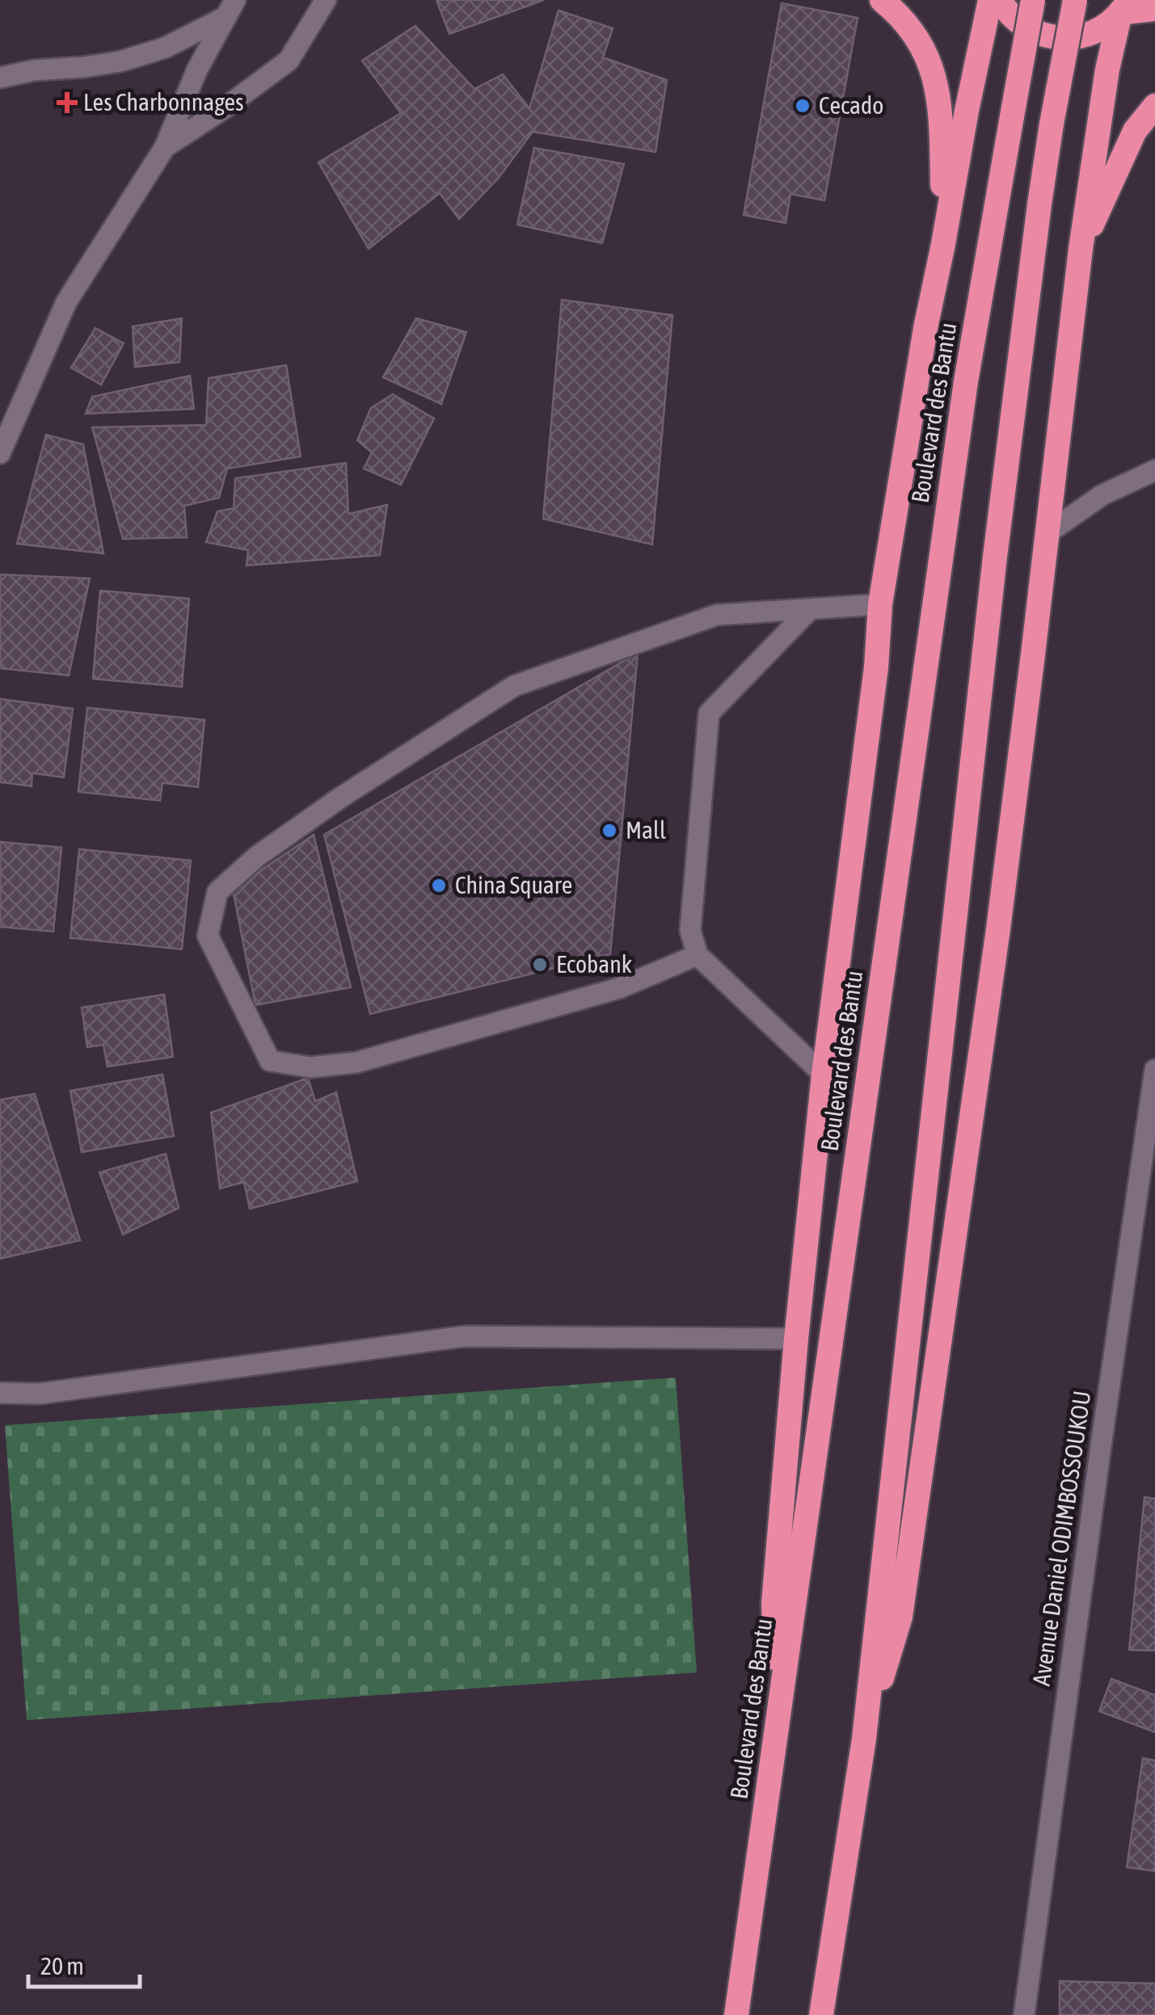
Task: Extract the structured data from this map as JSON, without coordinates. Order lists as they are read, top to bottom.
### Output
{
  "streets": {
    "highway": ["Boulevard des Bantu"],
    "street": ["Avenue Daniel ODIMBOSSOUKOU"]
  },
  "places": {
    "health": ["Les Charbonnages"],
    "other": [
      "Cecado",
      "Mall",
      "China Square",
      "Ecobank"
    ]
  },
  "scale_bar": "20 m"
}
